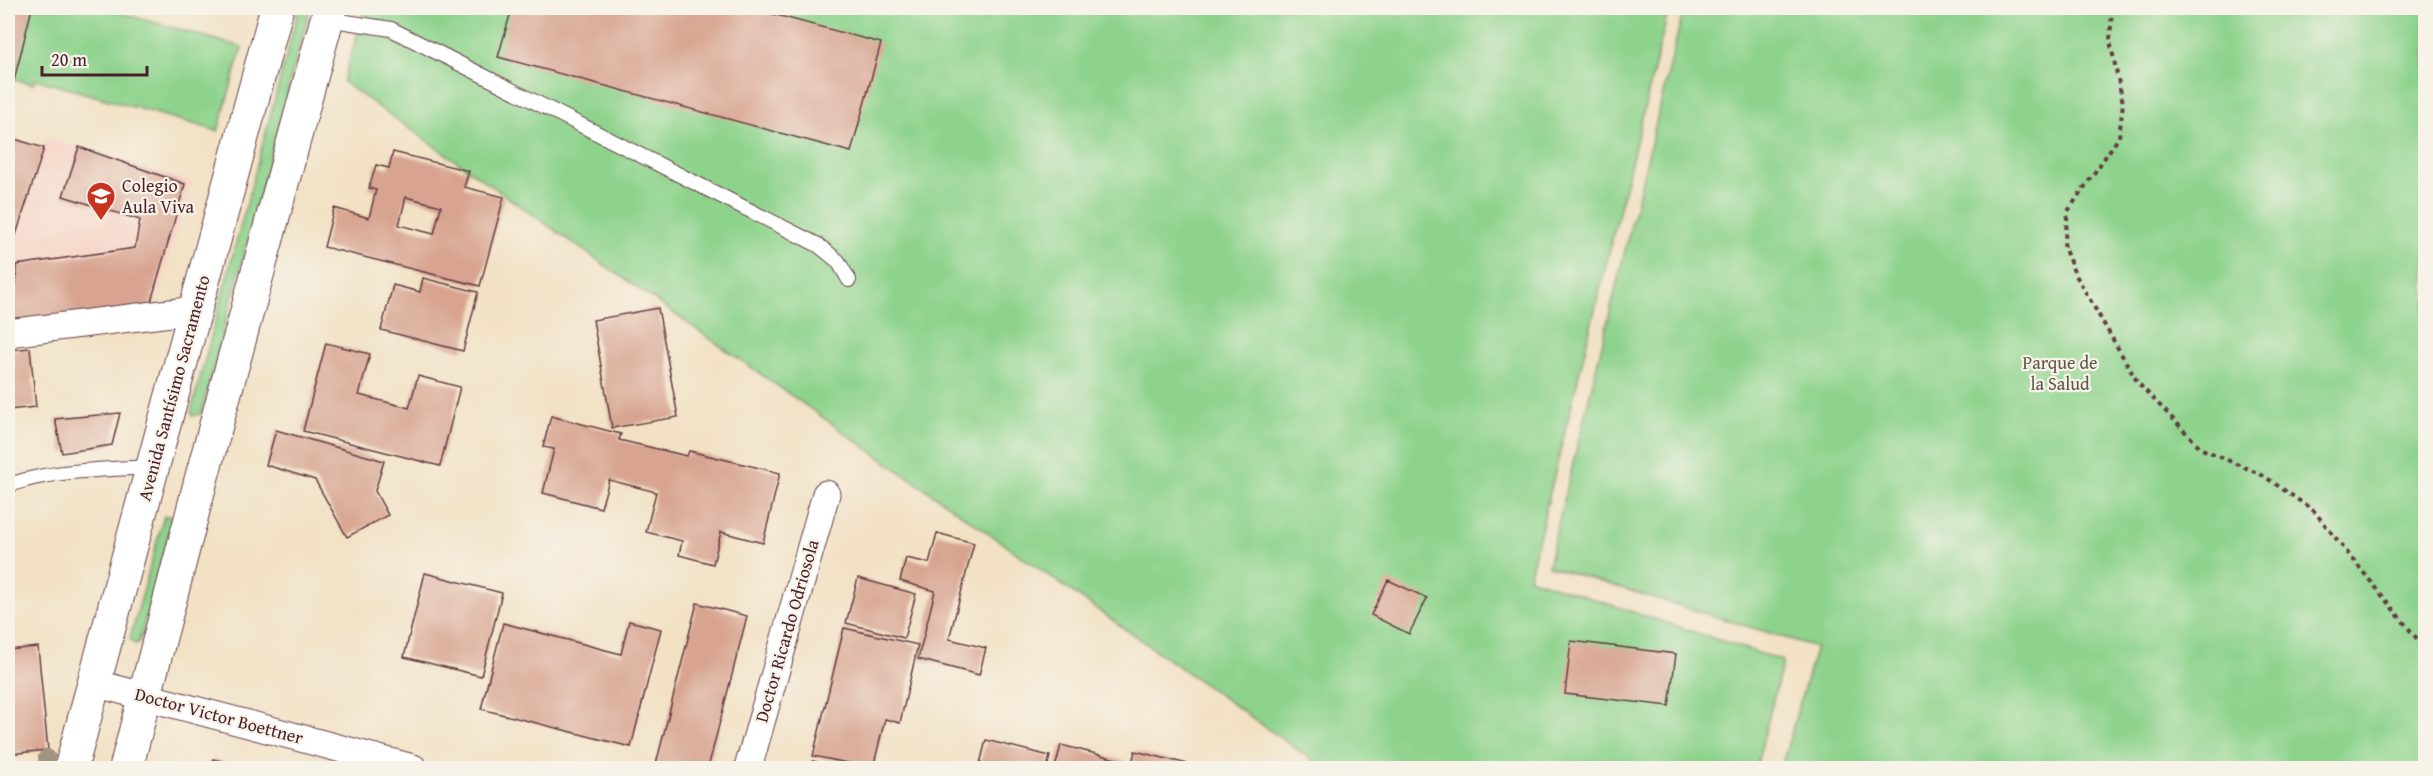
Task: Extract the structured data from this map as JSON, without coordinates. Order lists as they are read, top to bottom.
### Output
{
  "streets": {
    "main road": ["Avenida Santísimo Sacramento"],
    "street": ["Doctor Ricardo Odriosola", "Doctor Victor Boettner"]
  },
  "crossings": [
    ["Avenida Santísimo Sacramento", "Doctor Victor Boettner"]
  ],
  "parks": ["Parque de la Salud"],
  "places": {
    "school or university": ["Colegio Aula Viva"]
  },
  "scale_bar": "20 m"
}
